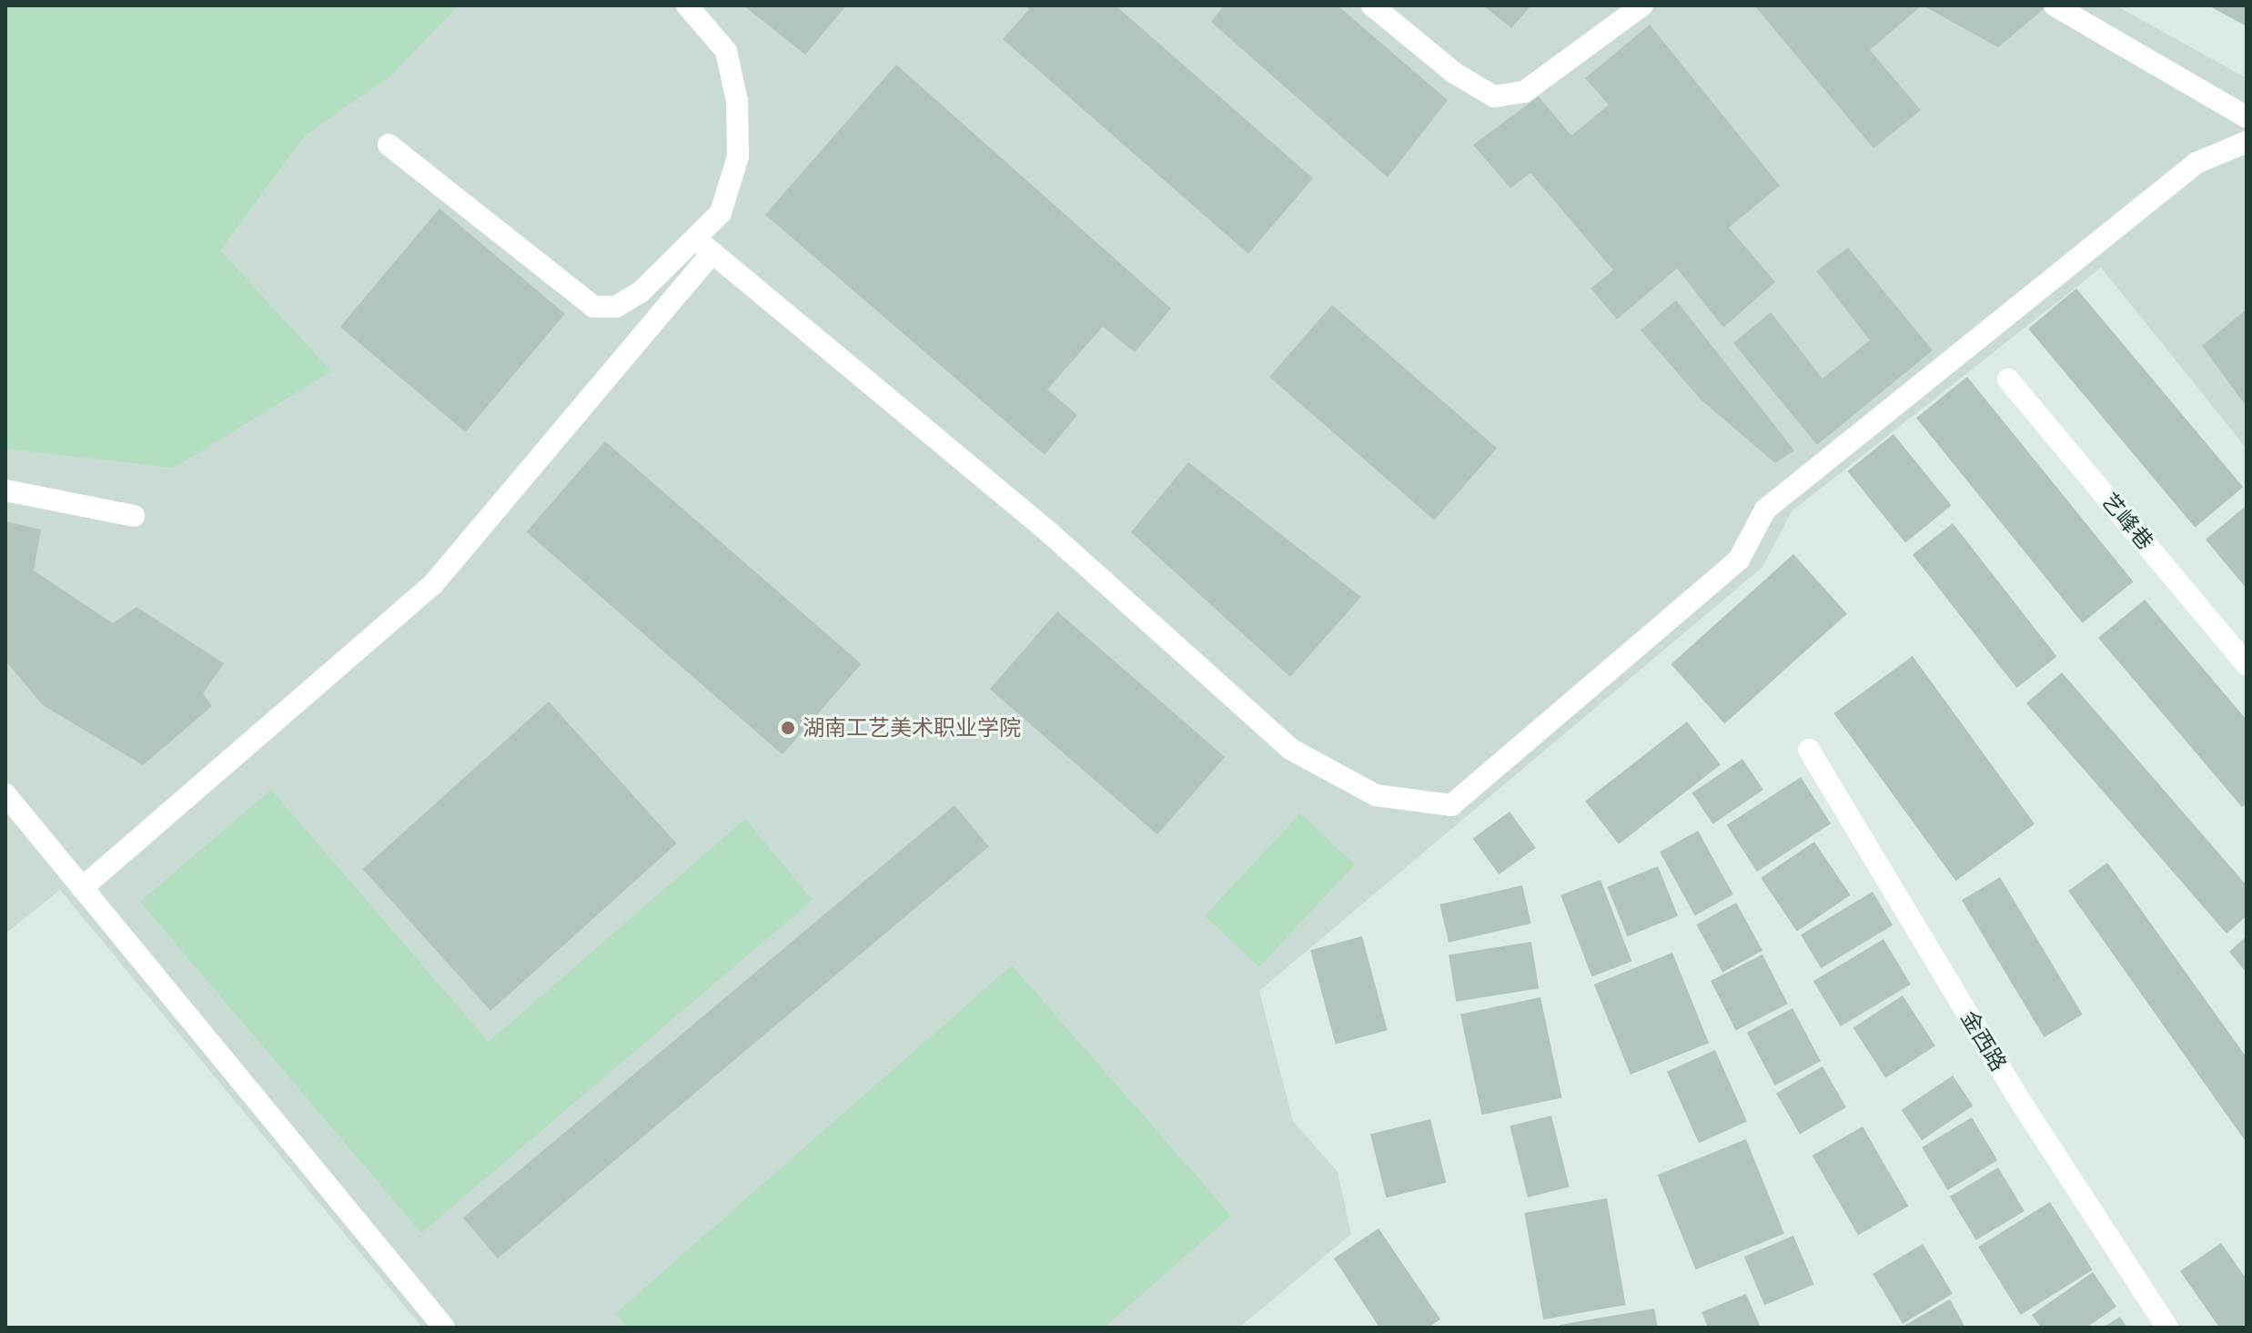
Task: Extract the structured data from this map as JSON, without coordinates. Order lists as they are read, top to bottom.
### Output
{
  "streets": {
    "street": ["艺峰巷", "金西路"]
  },
  "places": ["湖南工艺美术职业学院"]
}
